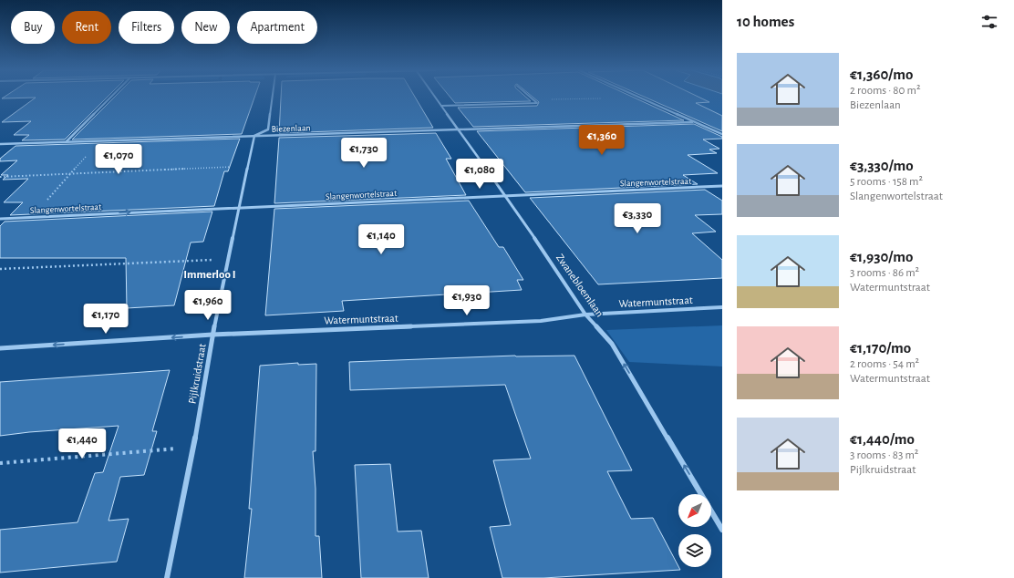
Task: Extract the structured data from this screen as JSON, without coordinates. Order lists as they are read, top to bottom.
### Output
{
  "streets": {
    "street": [
      "Biezenlaan",
      "Slangenwortelstraat",
      "Zwanebloemlaan",
      "Watermuntstraat",
      "Pijlkruidstraat"
    ]
  },
  "crossings": [
    ["Biezenlaan", "Zwanebloemlaan"],
    ["Biezenlaan", "Pijlkruidstraat"],
    ["Slangenwortelstraat", "Zwanebloemlaan"],
    ["Slangenwortelstraat", "Pijlkruidstraat"],
    ["Zwanebloemlaan", "Watermuntstraat"],
    ["Watermuntstraat", "Pijlkruidstraat"]
  ],
  "one_way": ["Zwanebloemlaan"],
  "districts": ["Immerloo I"],
  "north": "bottom left",
  "page": {
    "heading": "10 homes",
    "chip": [
      "Buy",
      "Rent",
      "Filters",
      "New",
      "Apartment"
    ],
    "list": [
      {
        "name": "€1,360/mo",
        "note": "2 rooms · 80 m² · Biezenlaan"
      },
      {
        "name": "€3,330/mo",
        "note": "5 rooms · 158 m² · Slangenwortelstraat"
      },
      {
        "name": "€1,930/mo",
        "note": "3 rooms · 86 m² · Watermuntstraat"
      },
      {
        "name": "€1,170/mo",
        "note": "2 rooms · 54 m² · Watermuntstraat"
      },
      {
        "name": "€1,440/mo",
        "note": "3 rooms · 83 m² · Pijlkruidstraat"
      }
    ],
    "price": [
      "€1,360",
      "€1,730",
      "€1,070",
      "€1,080",
      "€3,330",
      "€1,140",
      "€1,930",
      "€1,960",
      "€1,170",
      "€1,440"
    ]
  }
}
